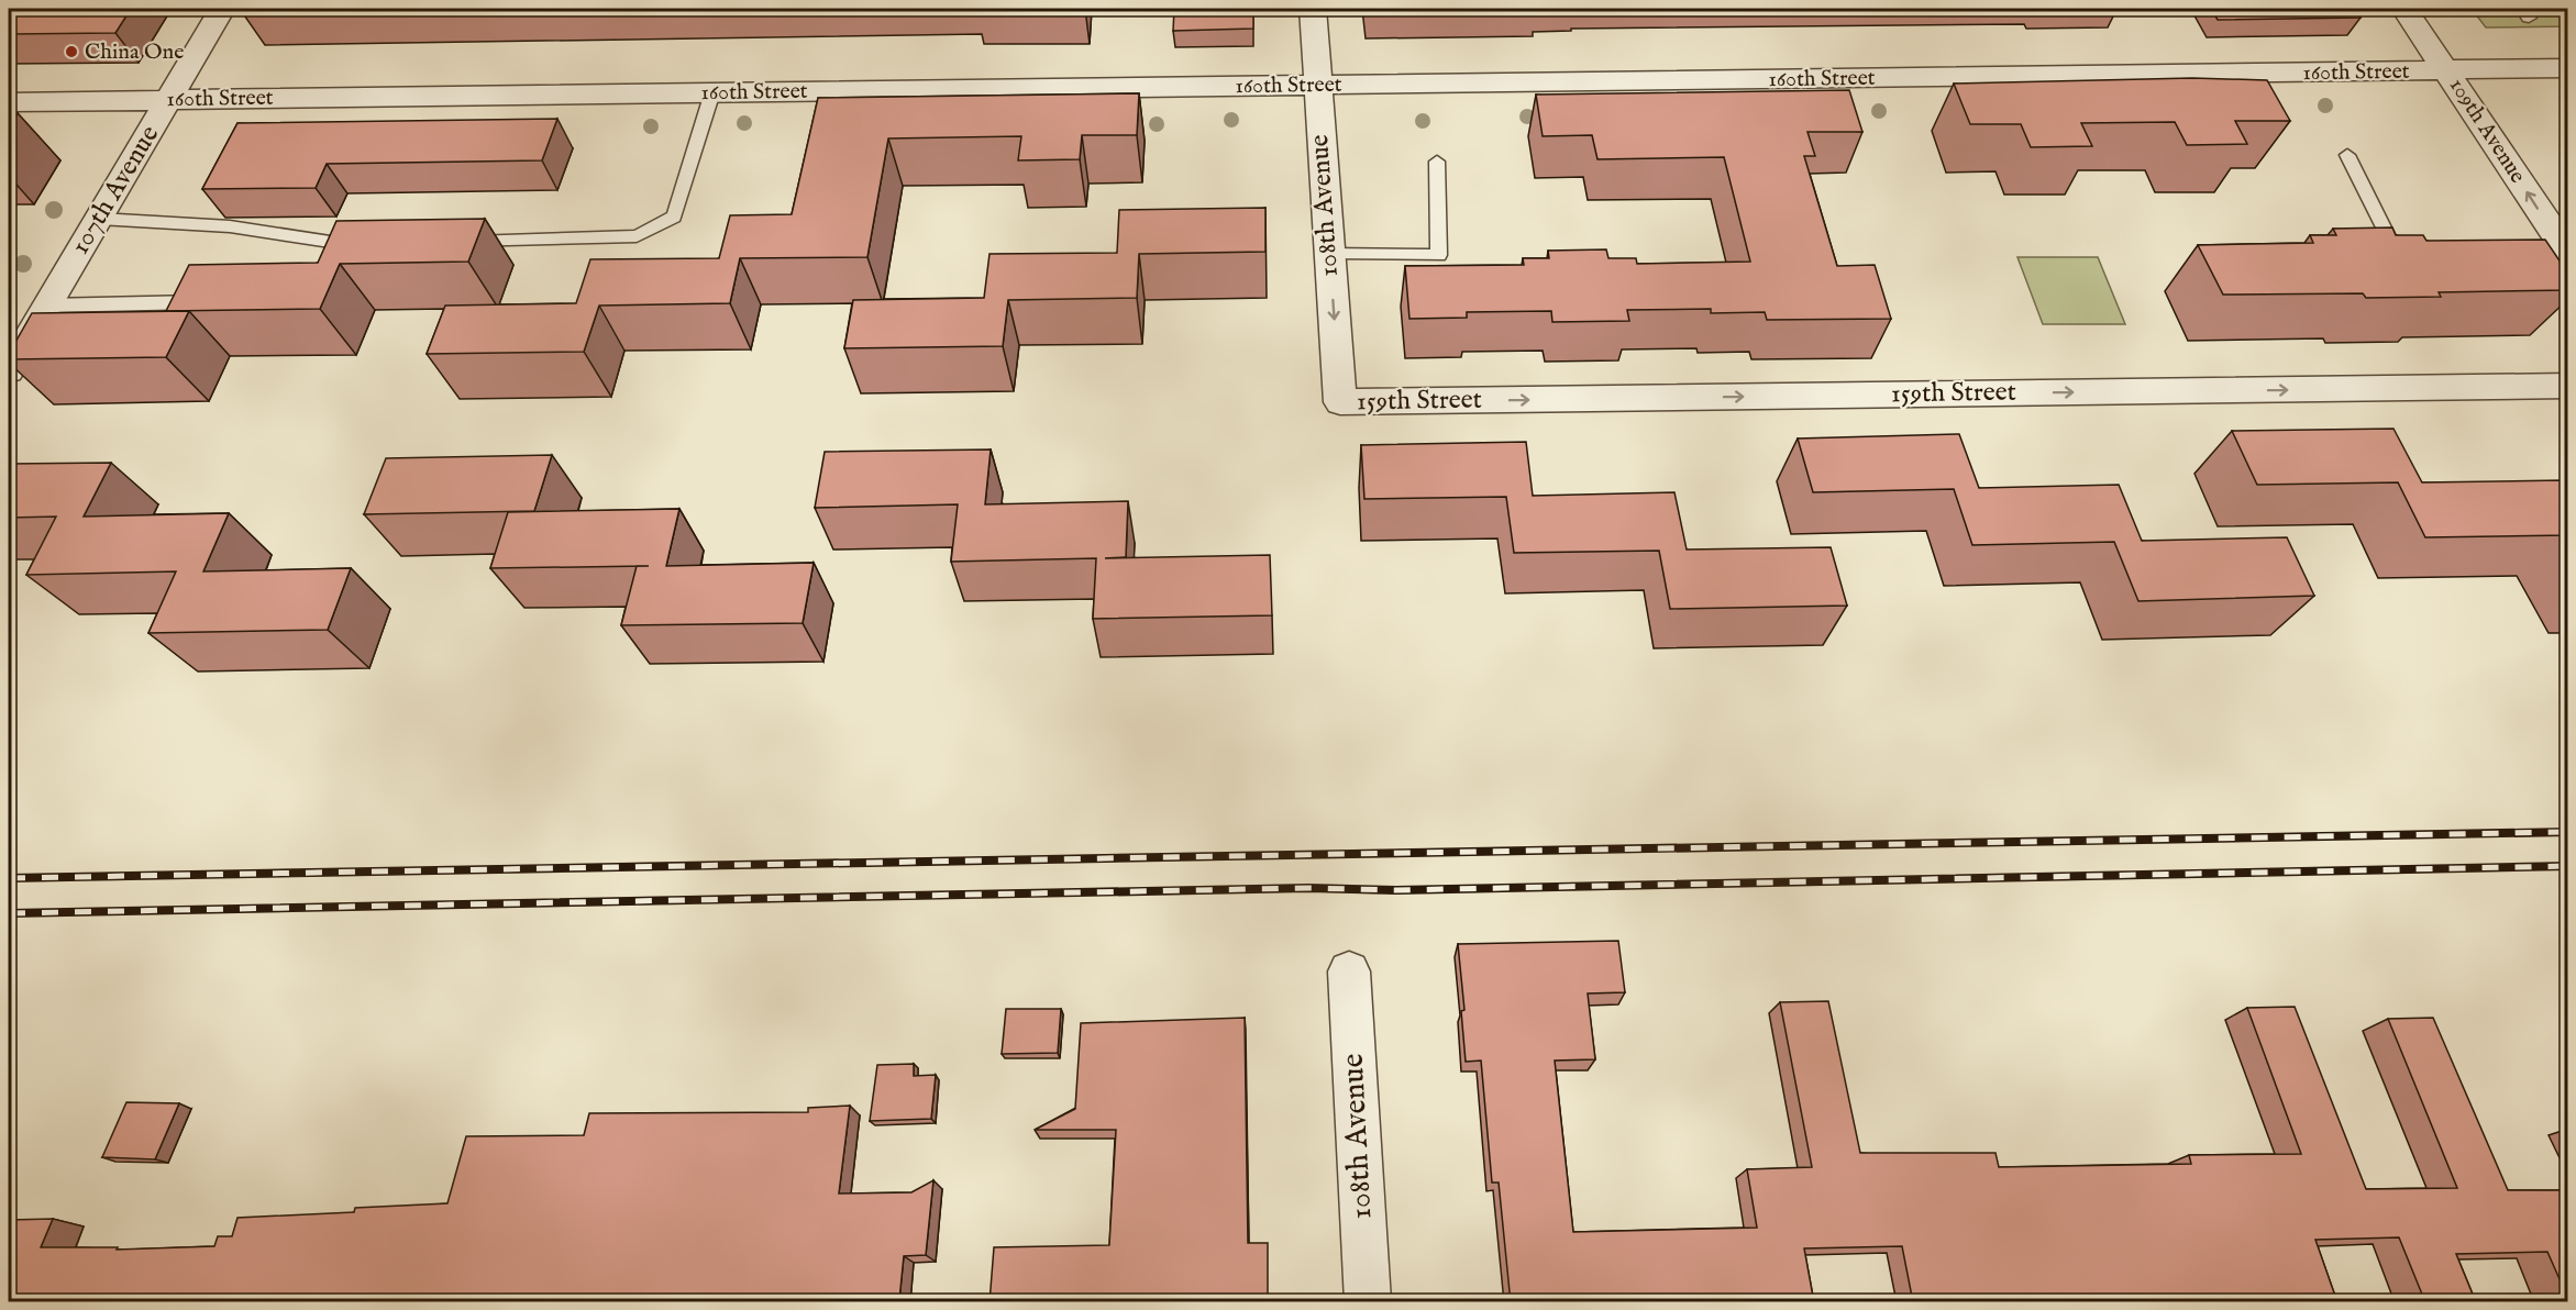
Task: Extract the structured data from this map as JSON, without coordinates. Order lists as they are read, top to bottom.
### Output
{
  "streets": {
    "street": [
      "160th Street",
      "109th Avenue",
      "107th Avenue",
      "108th Avenue",
      "159th Street"
    ]
  },
  "crossings": [
    ["160th Street", "109th Avenue"],
    ["160th Street", "107th Avenue"],
    ["160th Street", "108th Avenue"],
    ["108th Avenue", "159th Street"]
  ],
  "one_way": ["109th Avenue", "159th Street"],
  "places": ["China One"]
}
